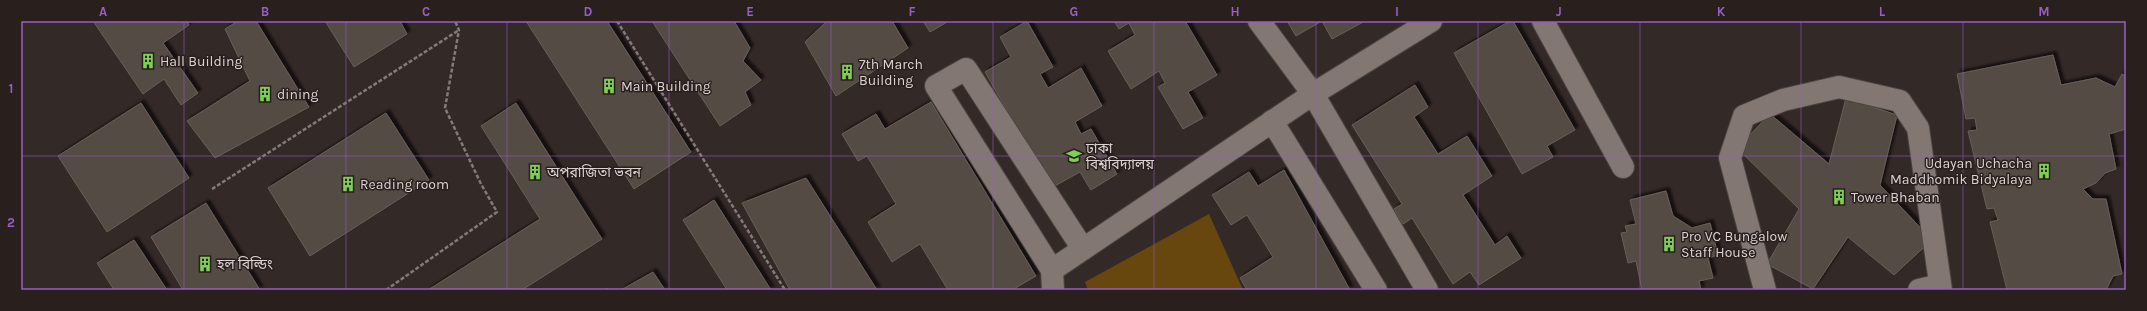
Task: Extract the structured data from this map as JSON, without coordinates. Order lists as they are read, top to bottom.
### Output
{
  "places": {
    "building": [
      "Hall Building",
      "7th March Building",
      "Main Building",
      "dining",
      "Udayan Uchacha Maddhomik Bidyalaya",
      "অপরাজিতা ভবন",
      "Reading room",
      "Tower Bhaban",
      "Pro VC Bungalow Staff House",
      "হল বিল্ডিং"
    ],
    "school or university": ["ঢাকা বিশ্ববিদ্যালয়"]
  },
  "grid": {
    "columns": [
      "A",
      "B",
      "C",
      "D",
      "E",
      "F",
      "G",
      "H",
      "I",
      "J",
      "K",
      "L",
      "M"
    ],
    "rows": ["1", "2"]
  }
}
